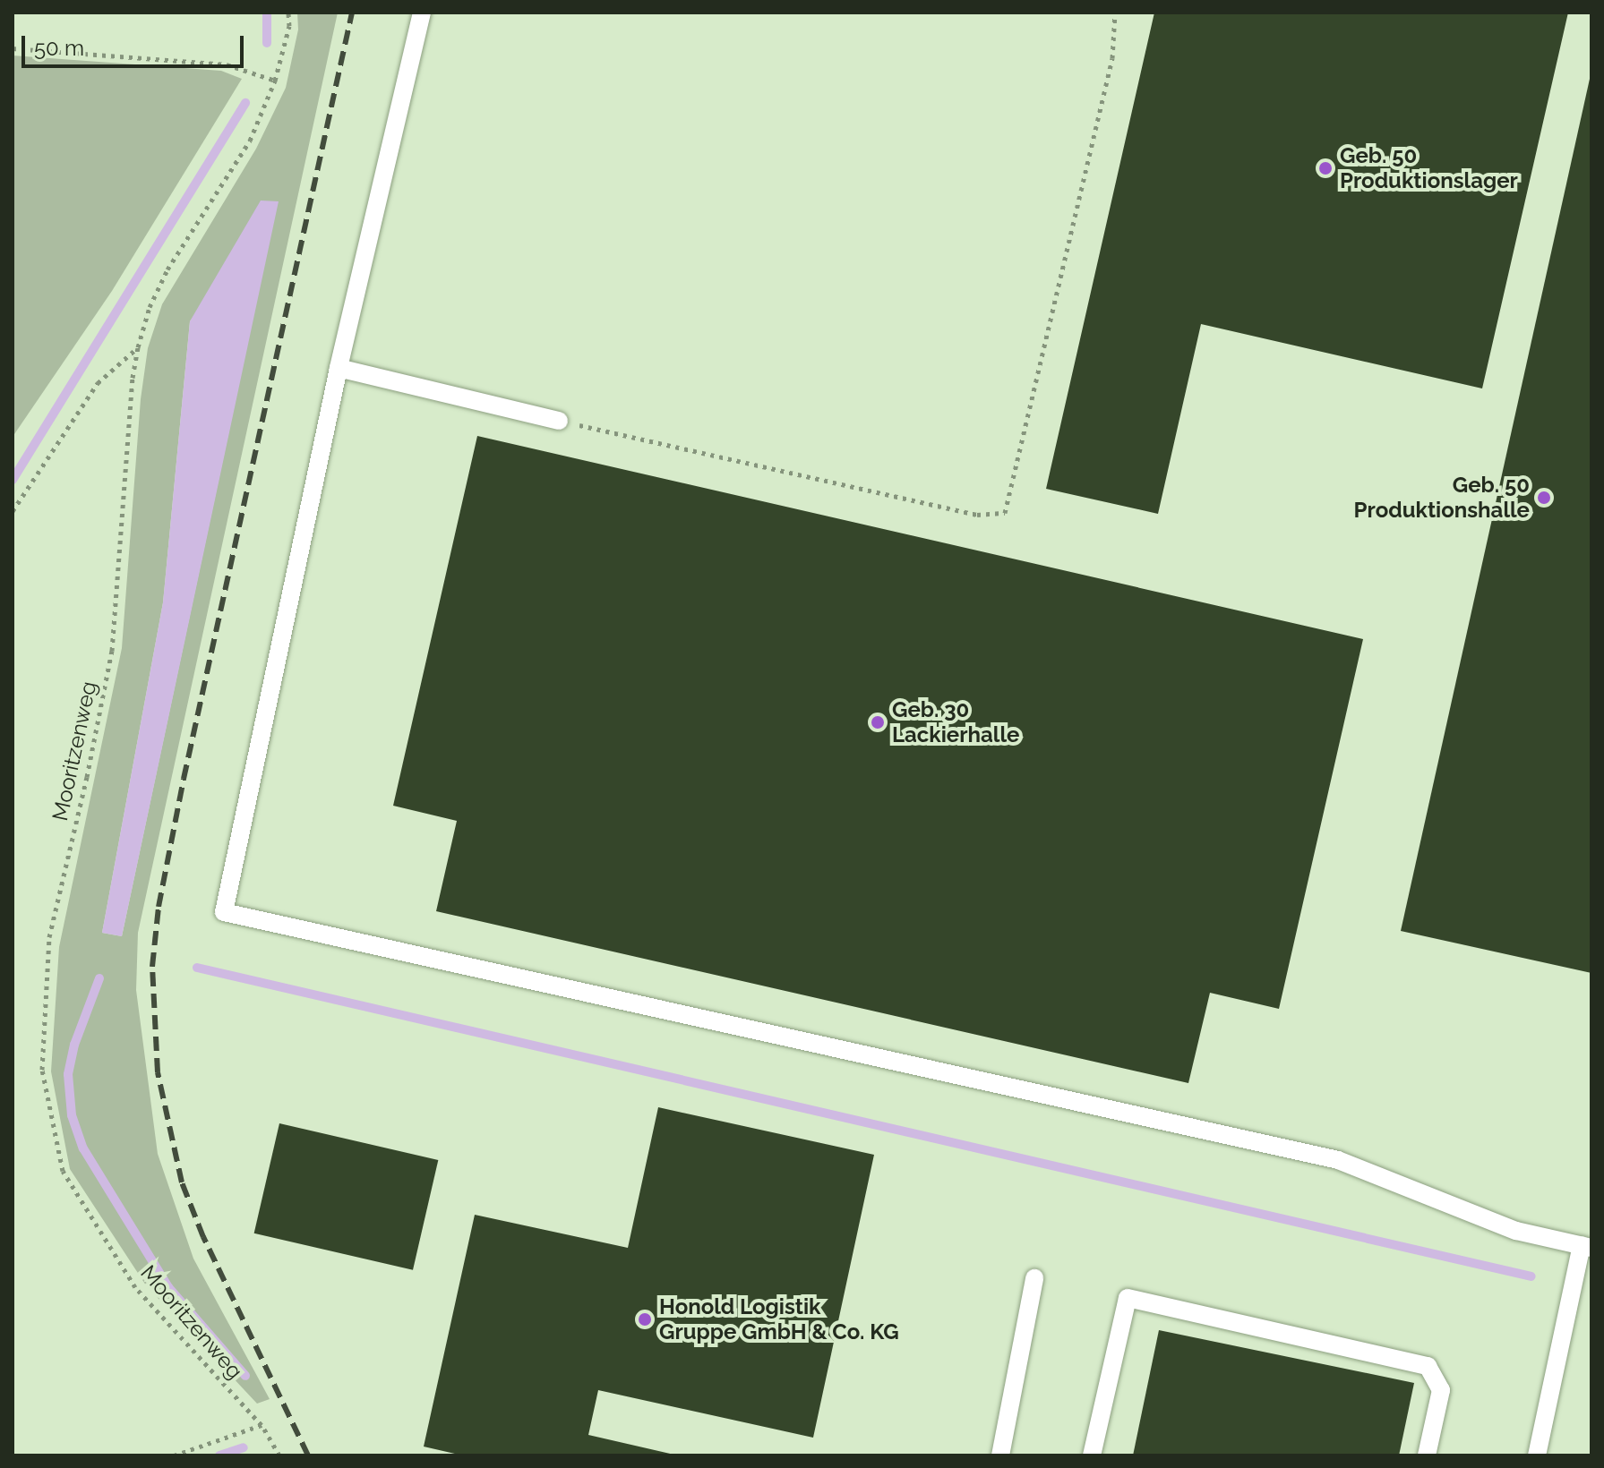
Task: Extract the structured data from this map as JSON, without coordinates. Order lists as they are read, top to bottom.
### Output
{
  "streets": {
    "path": ["Mooritzenweg"]
  },
  "places": [
    "Geb. 50 Produktionslager",
    "Geb. 50 Produktionshalle",
    "Geb. 30 Lackierhalle",
    "Honold Logistik Gruppe GmbH & Co. KG"
  ],
  "scale_bar": "50 m"
}
